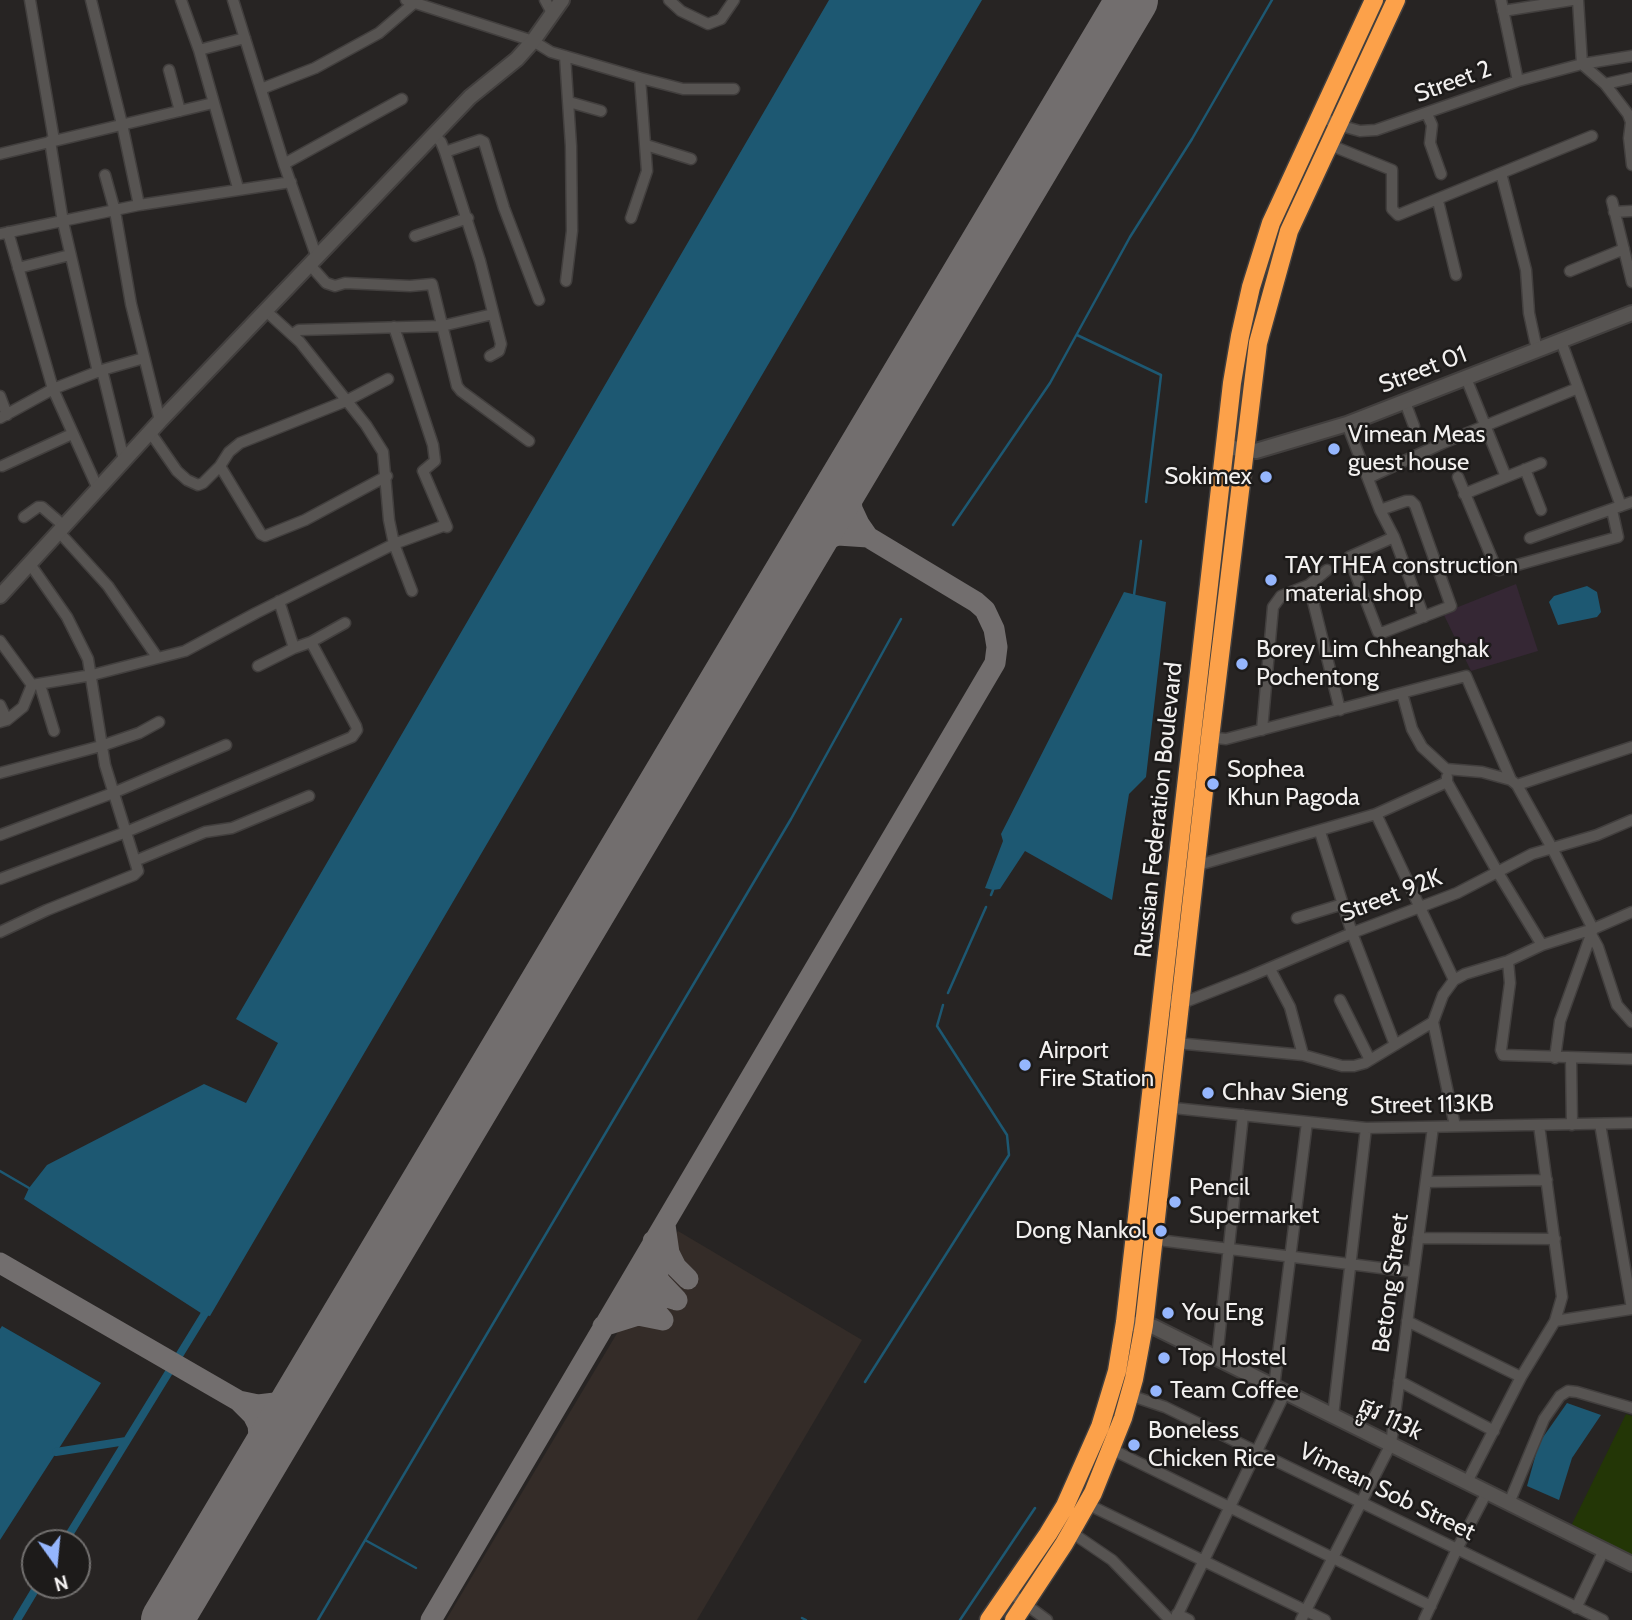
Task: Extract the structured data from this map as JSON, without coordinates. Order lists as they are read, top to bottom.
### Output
{
  "streets": {
    "highway": ["Russian Federation Boulevard"],
    "street": [
      "Street 2",
      "Street 01",
      "Street 92K",
      "Street 113KB",
      "Betong Street",
      "ផ្លូវ 113k",
      "Vimean Sob Street"
    ]
  },
  "crossings": [
    ["Street 2", "Russian Federation Boulevard"],
    ["Street 01", "Russian Federation Boulevard"],
    ["Russian Federation Boulevard", "Street 92K"],
    ["Russian Federation Boulevard", "Street 113KB"],
    ["Russian Federation Boulevard", "ផ្លូវ 113k"],
    ["Russian Federation Boulevard", "Vimean Sob Street"],
    ["Street 113KB", "Betong Street"],
    ["Betong Street", "ផ្លូវ 113k"]
  ],
  "places": [
    "Vimean Meas guest house",
    "Sokimex",
    "TAY THEA construction material shop",
    "Borey Lim Chheanghak Pochentong",
    "Sophea Khun Pagoda",
    "Airport Fire Station",
    "Chhav Sieng",
    "Pencil Supermarket",
    "Dong Nankol",
    "You Eng",
    "Top Hostel",
    "Team Coffee",
    "Boneless Chicken Rice"
  ],
  "north": "bottom"
}
